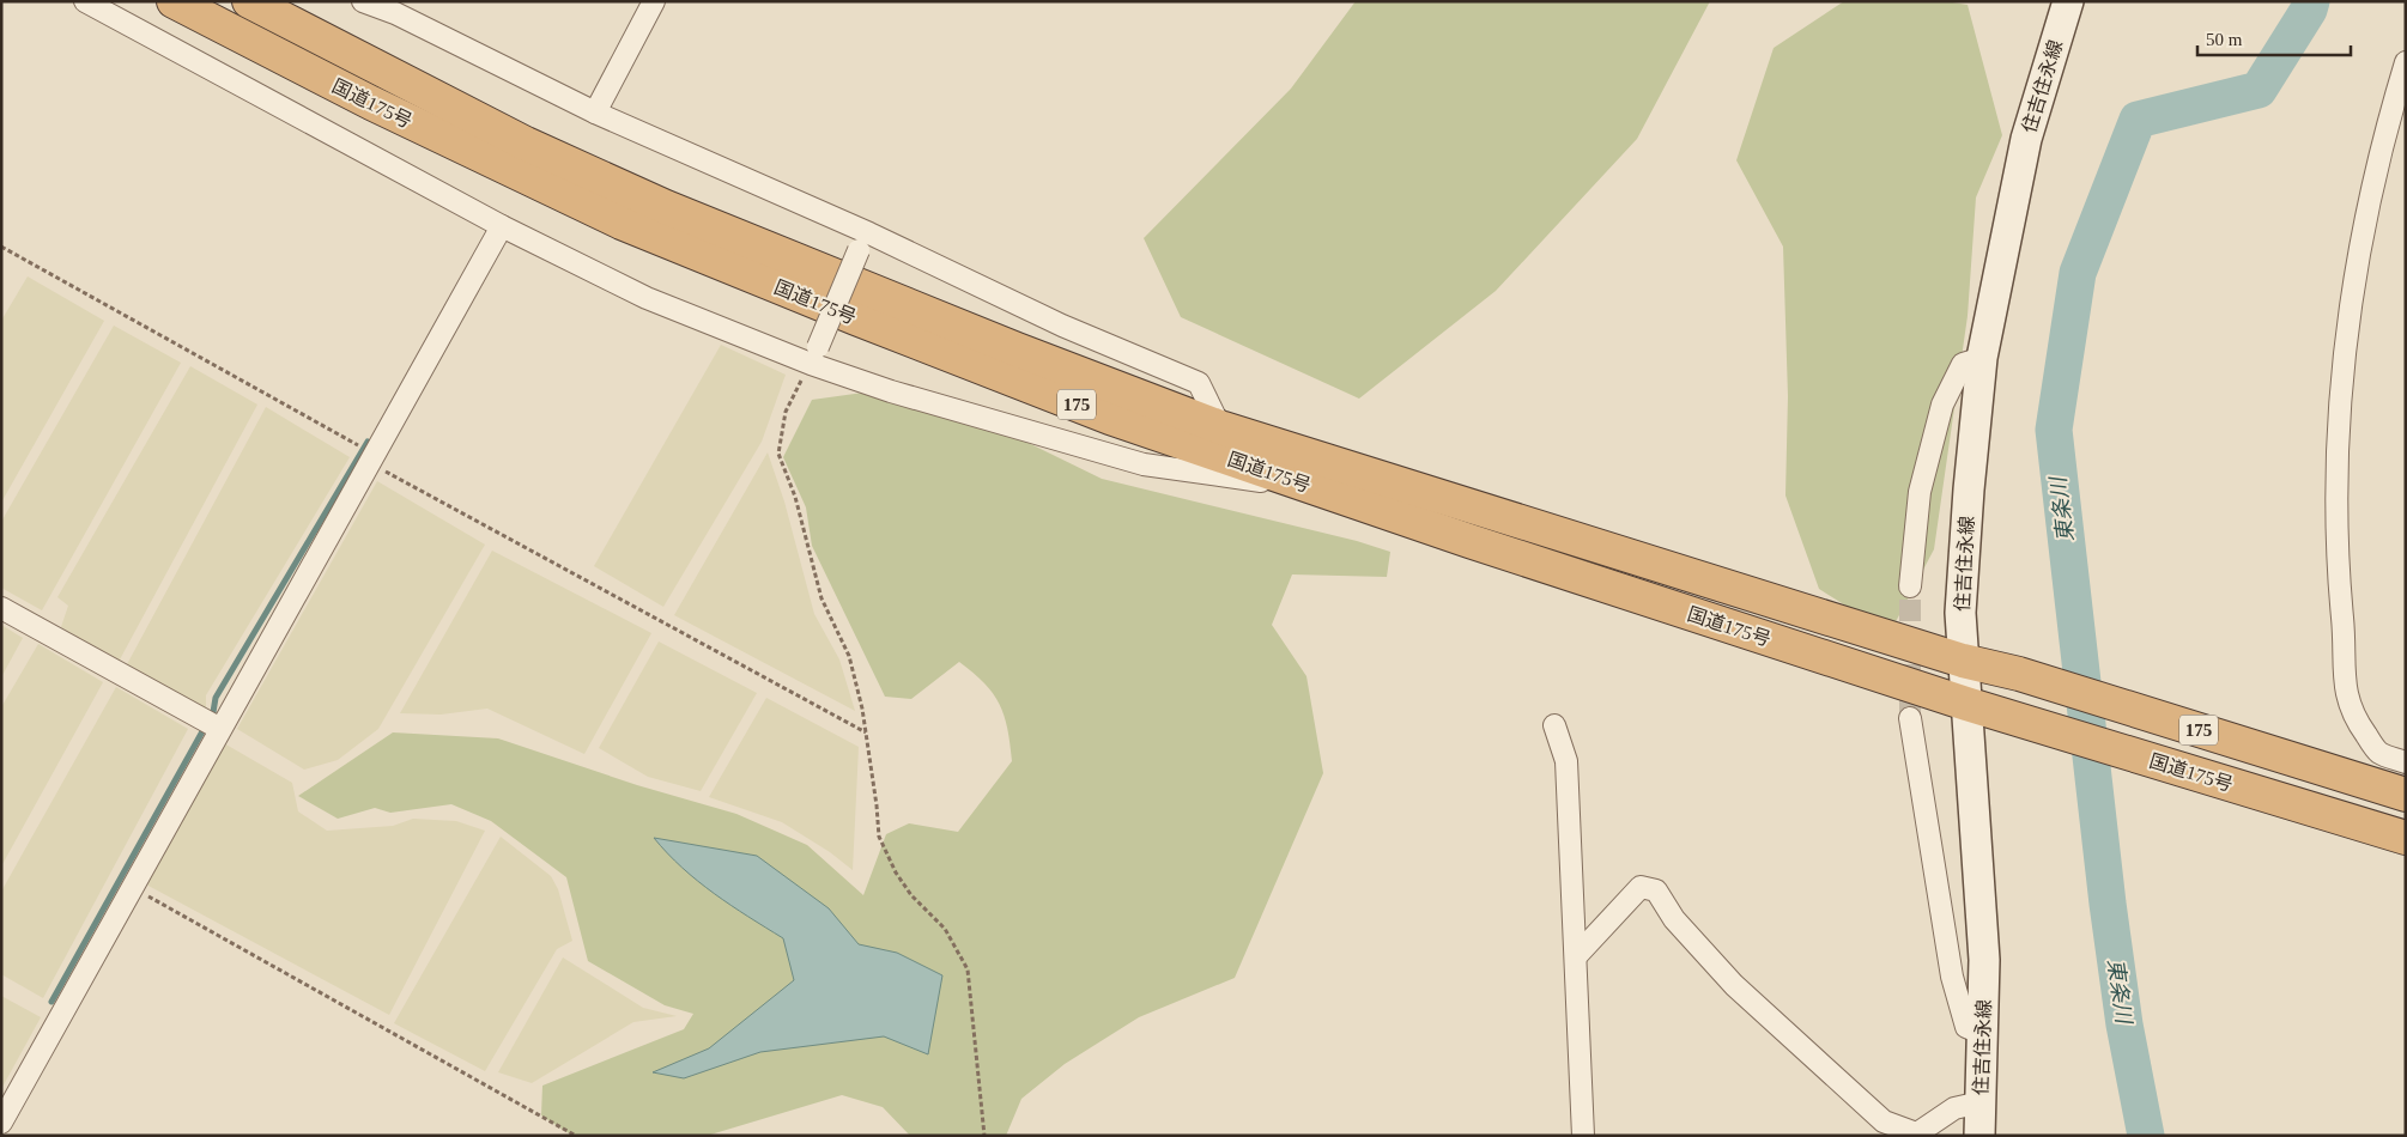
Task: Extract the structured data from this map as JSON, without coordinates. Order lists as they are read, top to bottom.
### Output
{
  "streets": {
    "highway": ["国道175号", "175"],
    "main road": ["住吉住永線"]
  },
  "crossings": [
    ["住吉住永線", "国道175号"]
  ],
  "water": ["東条川"],
  "scale_bar": "50 m"
}
